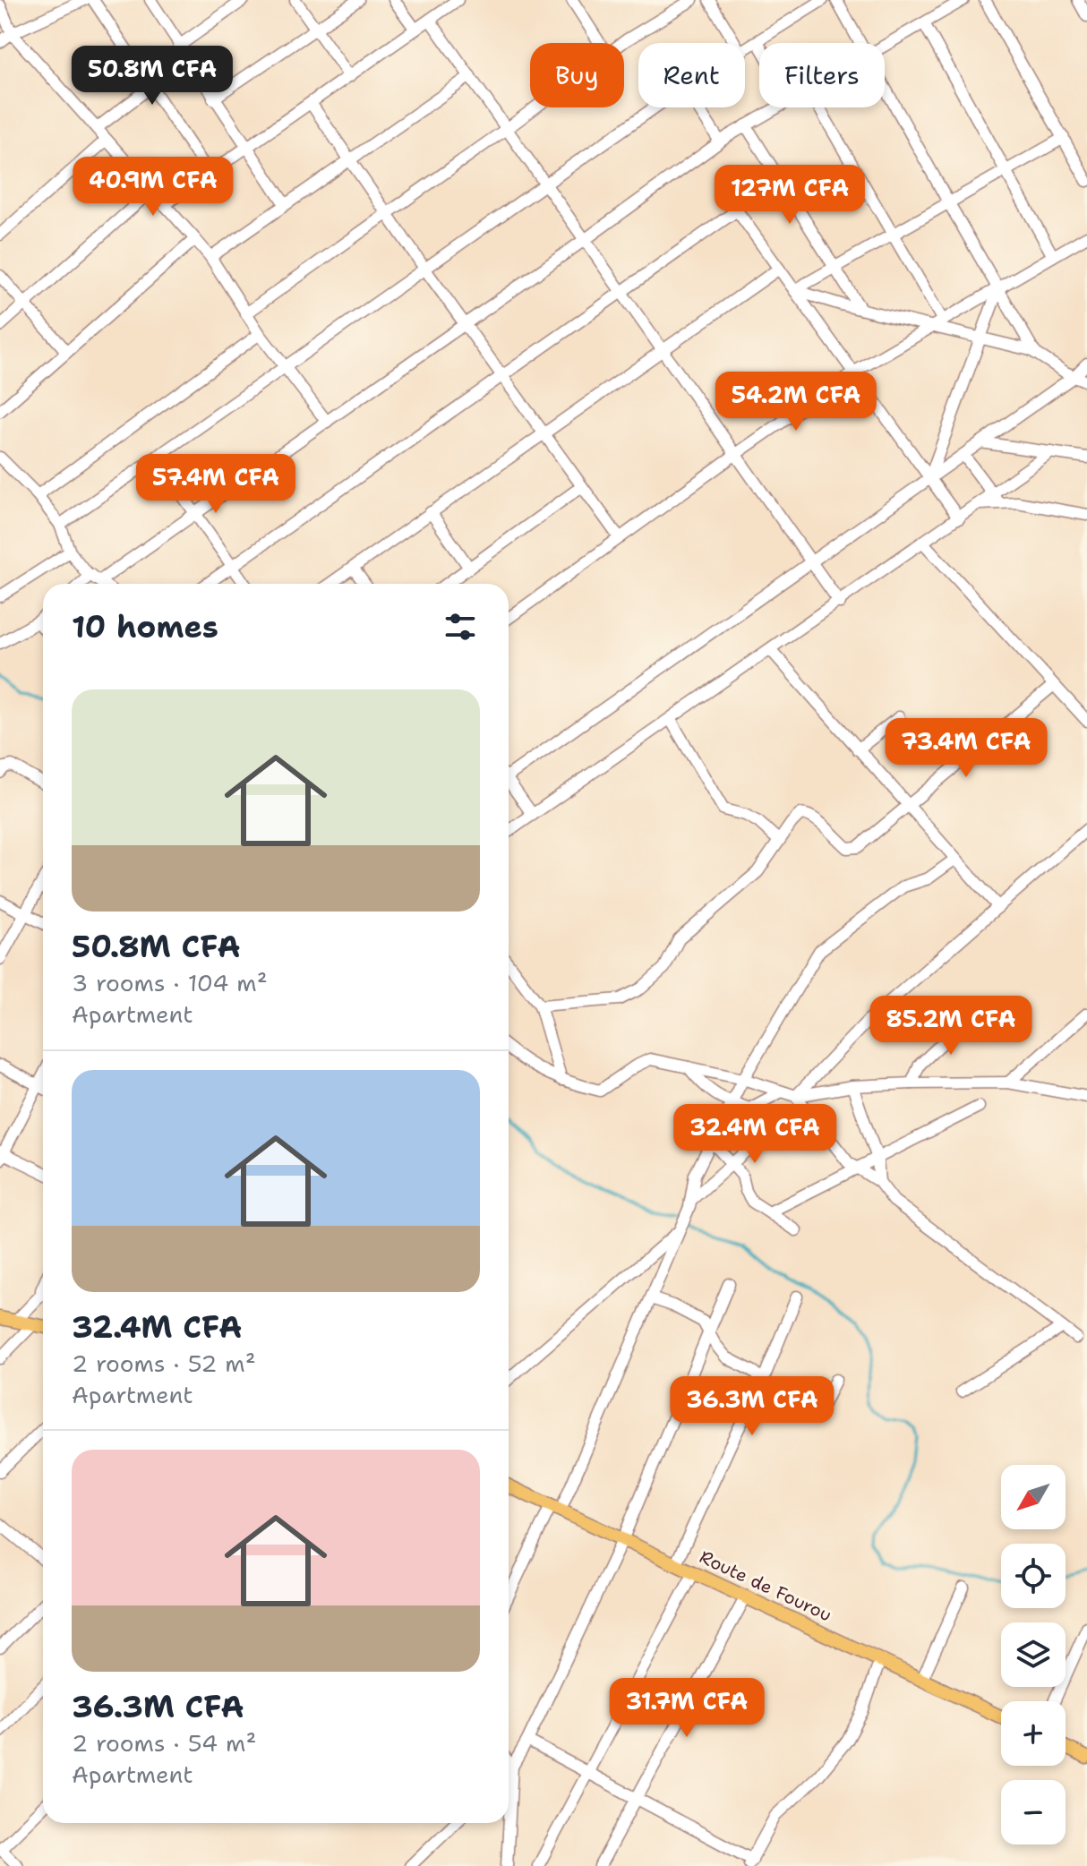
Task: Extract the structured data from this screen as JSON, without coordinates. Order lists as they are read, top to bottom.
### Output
{
  "streets": {
    "main road": ["Route de Fourou"]
  },
  "north": "bottom left",
  "page": {
    "chip": ["Buy", "Rent", "Filters"],
    "price": [
      "50.8M CFA",
      "40.9M CFA",
      "127M CFA",
      "54.2M CFA",
      "57.4M CFA",
      "73.4M CFA",
      "85.2M CFA",
      "32.4M CFA",
      "36.3M CFA",
      "31.7M CFA"
    ],
    "heading": "10 homes",
    "list": [
      {
        "name": "50.8M CFA",
        "note": "3 rooms · 104 m² · Apartment"
      },
      {
        "name": "32.4M CFA",
        "note": "2 rooms · 52 m² · Apartment"
      },
      {
        "name": "36.3M CFA",
        "note": "2 rooms · 54 m² · Apartment"
      }
    ],
    "map_buttons": ["+", "−"]
  }
}
